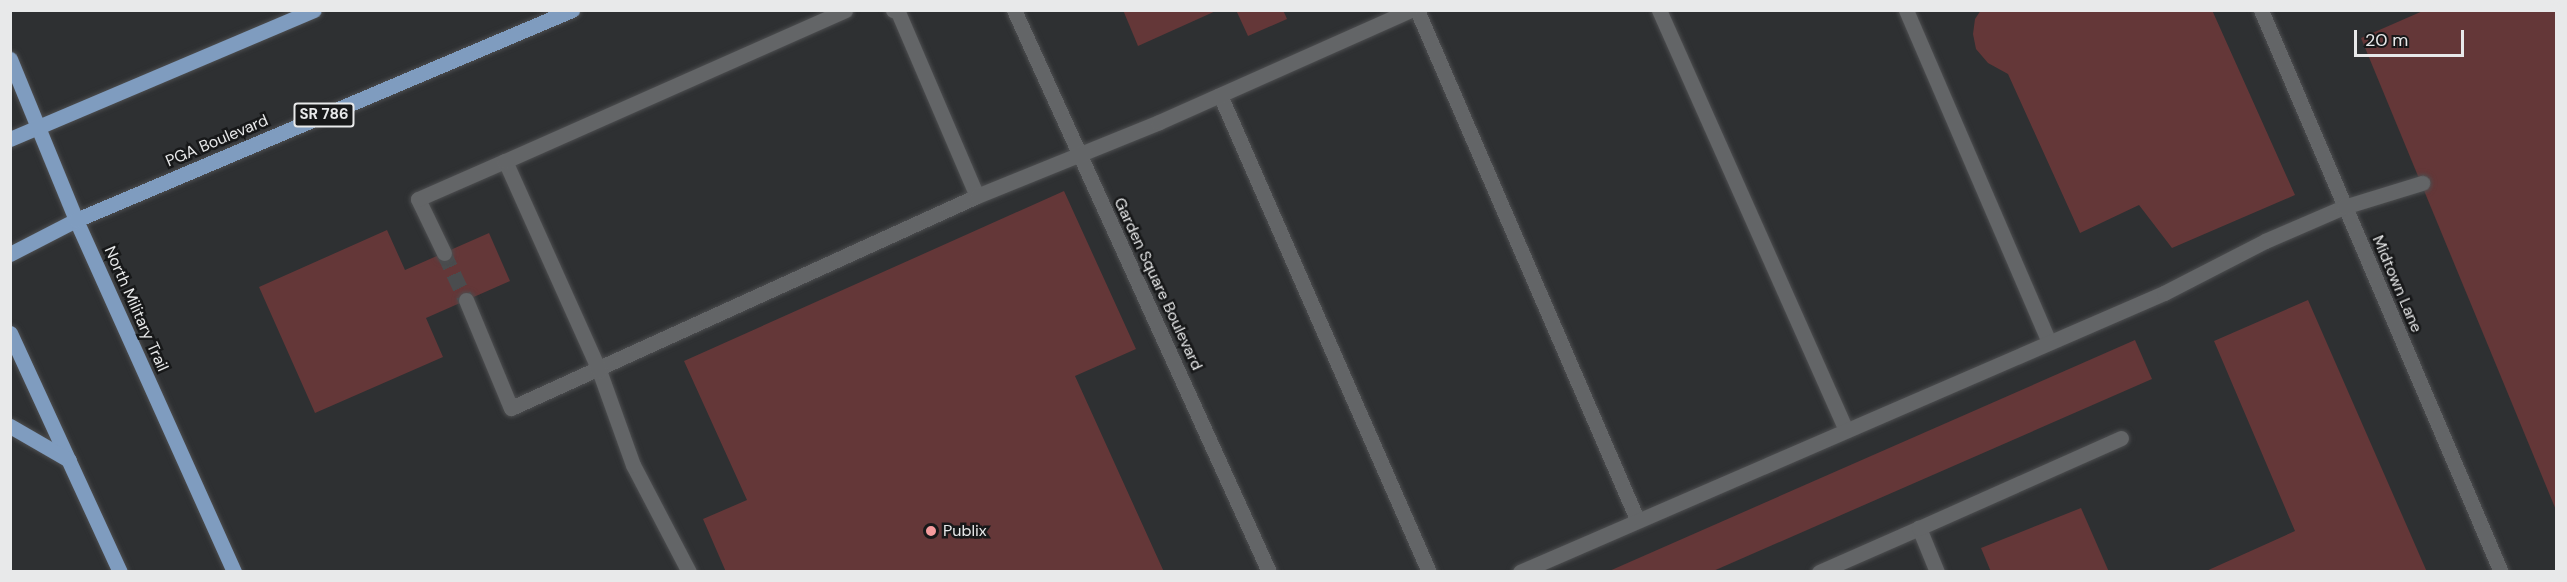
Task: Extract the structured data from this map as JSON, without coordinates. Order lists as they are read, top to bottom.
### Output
{
  "streets": {
    "main road": ["SR 786", "PGA Boulevard", "North Military Trail"],
    "street": ["Garden Square Boulevard", "Midtown Lane"]
  },
  "crossings": [
    ["PGA Boulevard", "North Military Trail"]
  ],
  "places": ["Publix"],
  "scale_bar": "20 m"
}
